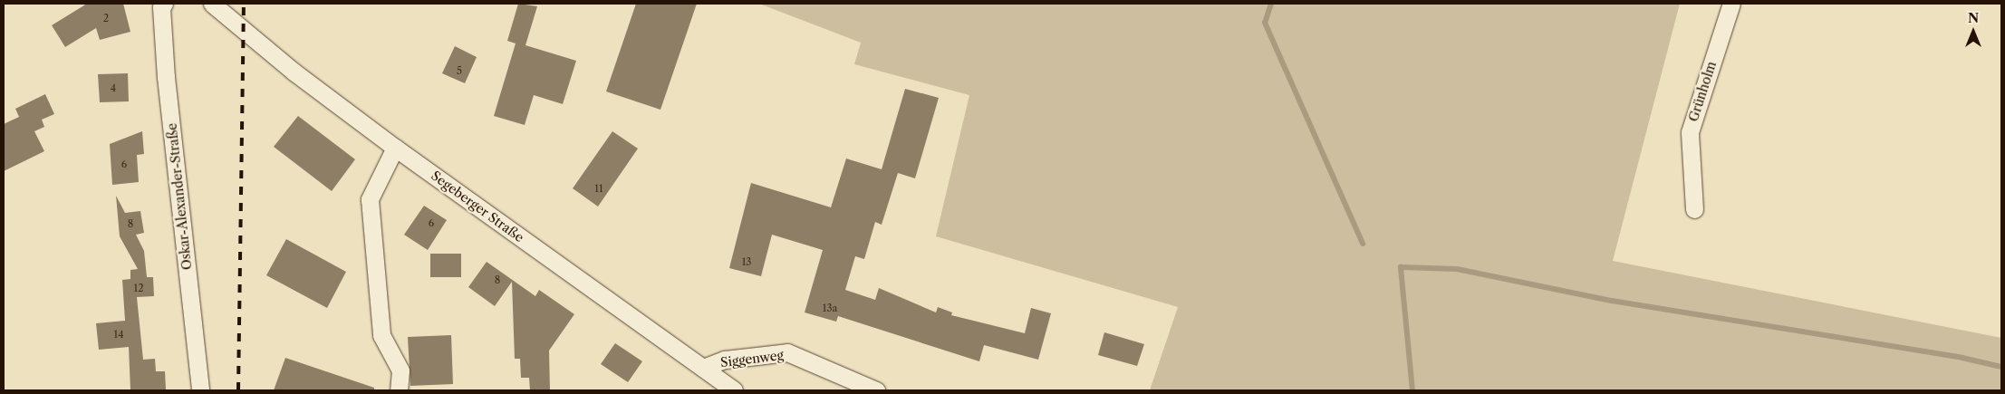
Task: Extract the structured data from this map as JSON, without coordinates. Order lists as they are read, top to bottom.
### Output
{
  "streets": {
    "street": [
      "Grünholm",
      "Oskar-Alexander-Straße",
      "Segeberger Straße",
      "Siggenweg"
    ]
  },
  "crossings": [
    ["Segeberger Straße", "Siggenweg"]
  ],
  "house_numbers": [
    "2",
    "5",
    "4",
    "6",
    "11",
    "6",
    "8",
    "13",
    "8",
    "12",
    "13a",
    "14"
  ],
  "north": "top"
}
